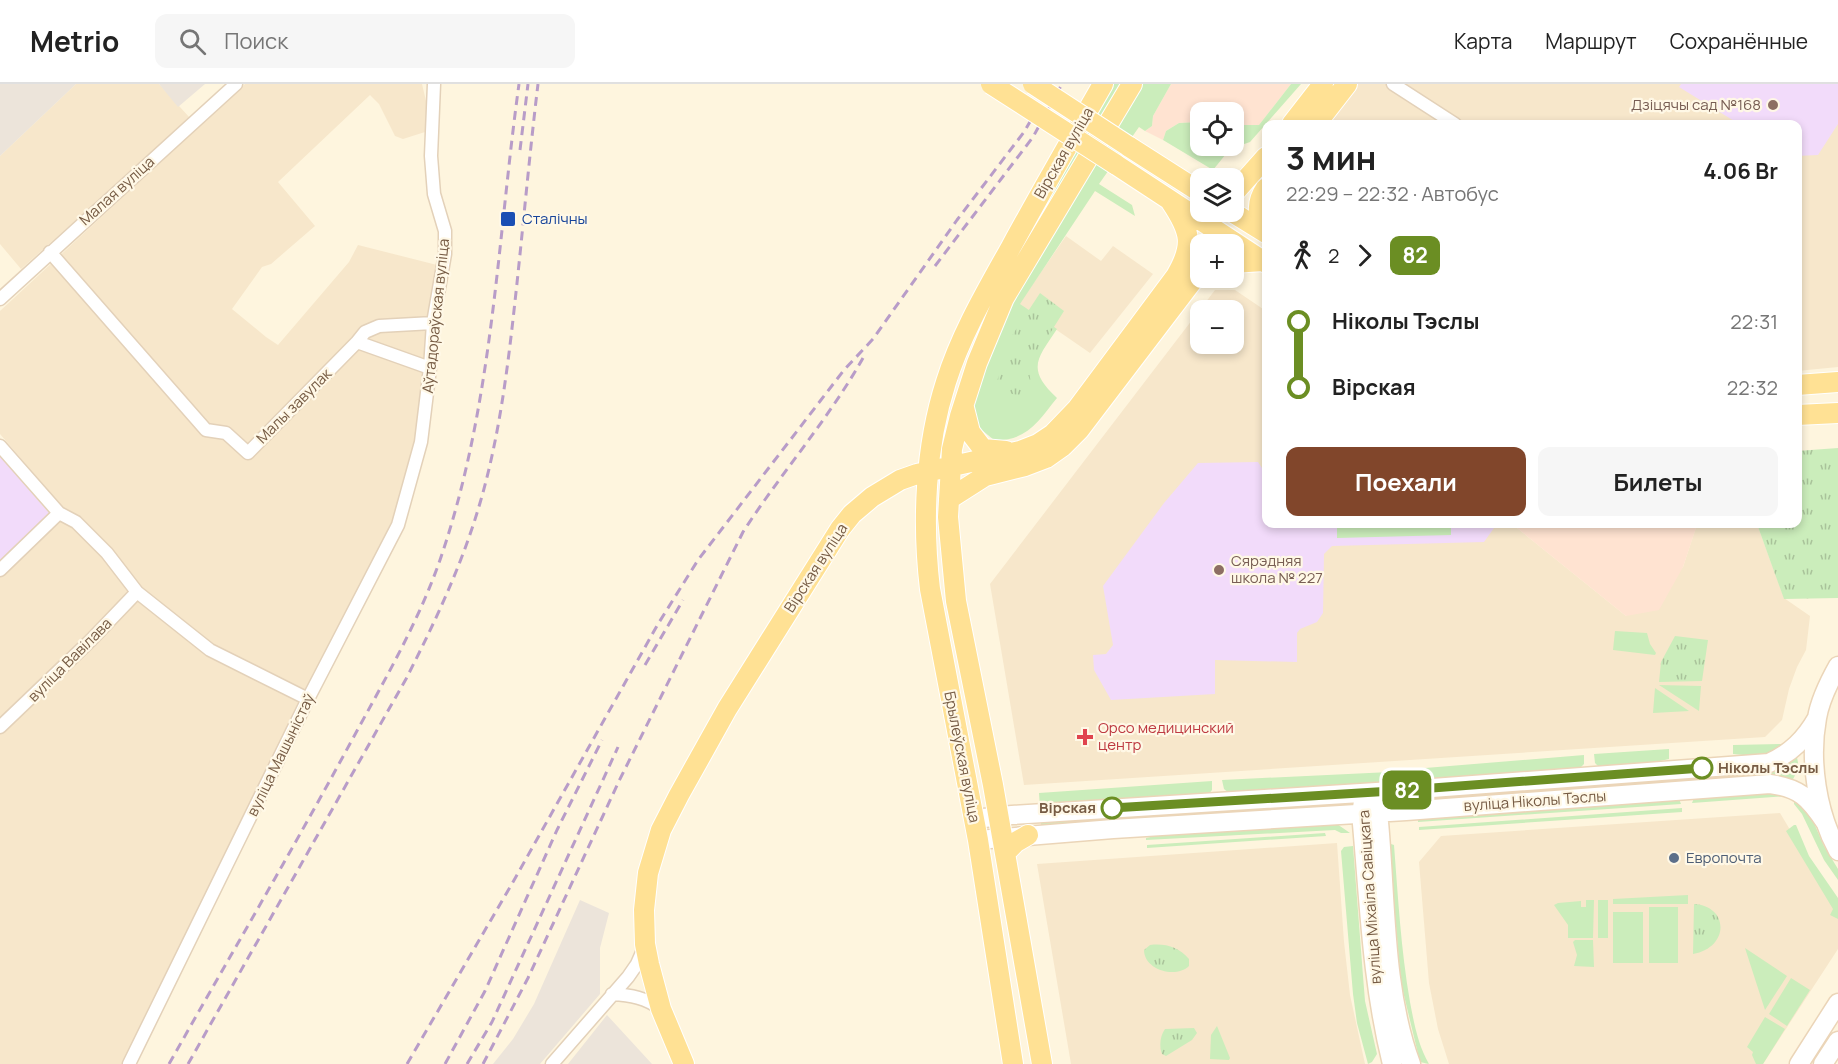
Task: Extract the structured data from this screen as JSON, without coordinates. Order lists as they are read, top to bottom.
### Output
{
  "streets": {
    "main road": [
      "Вірская вуліца",
      "Брылеўская вуліца",
      "вуліца Ніколы Тэслы",
      "вуліца Міхаіла Савіцкага"
    ],
    "street": [
      "Малая вуліца",
      "Аўтадораўская вуліца",
      "Малы завулак",
      "вуліца Вавілава",
      "вуліца Машыністаў"
    ]
  },
  "crossings": [
    ["Вірская вуліца", "Брылеўская вуліца"],
    ["Малая вуліца", "Малы завулак"],
    ["Аўтадораўская вуліца", "Малы завулак"],
    ["Аўтадораўская вуліца", "вуліца Машыністаў"],
    ["Брылеўская вуліца", "вуліца Ніколы Тэслы"],
    ["вуліца Ніколы Тэслы", "вуліца Міхаіла Савіцкага"]
  ],
  "places": {
    "other": [
      "Дзіцячы сад №168",
      "Сярэдняя школа № 227",
      "Ніколы Тэслы",
      "Вірская",
      "Европочта"
    ],
    "transit": ["Сталічны"],
    "health": ["Орсо медицинский центр"]
  },
  "lines": ["bus line 82"],
  "page": {
    "header": "Metrio",
    "search": "Поиск",
    "nav": ["Карта", "Маршрут", "Сохранённые"],
    "on_map": "82",
    "map_buttons": ["+", "−"],
    "heading": ["3 мин", "22:29 – 22:32 · Автобус", "4.06 Br"],
    "legs": ["2", "82"],
    "list": [
      {
        "name": "Ніколы Тэслы",
        "value": "22:31"
      },
      {
        "name": "Вірская",
        "value": "22:32"
      }
    ],
    "buttons": ["Поехали", "Билеты"]
  }
}
